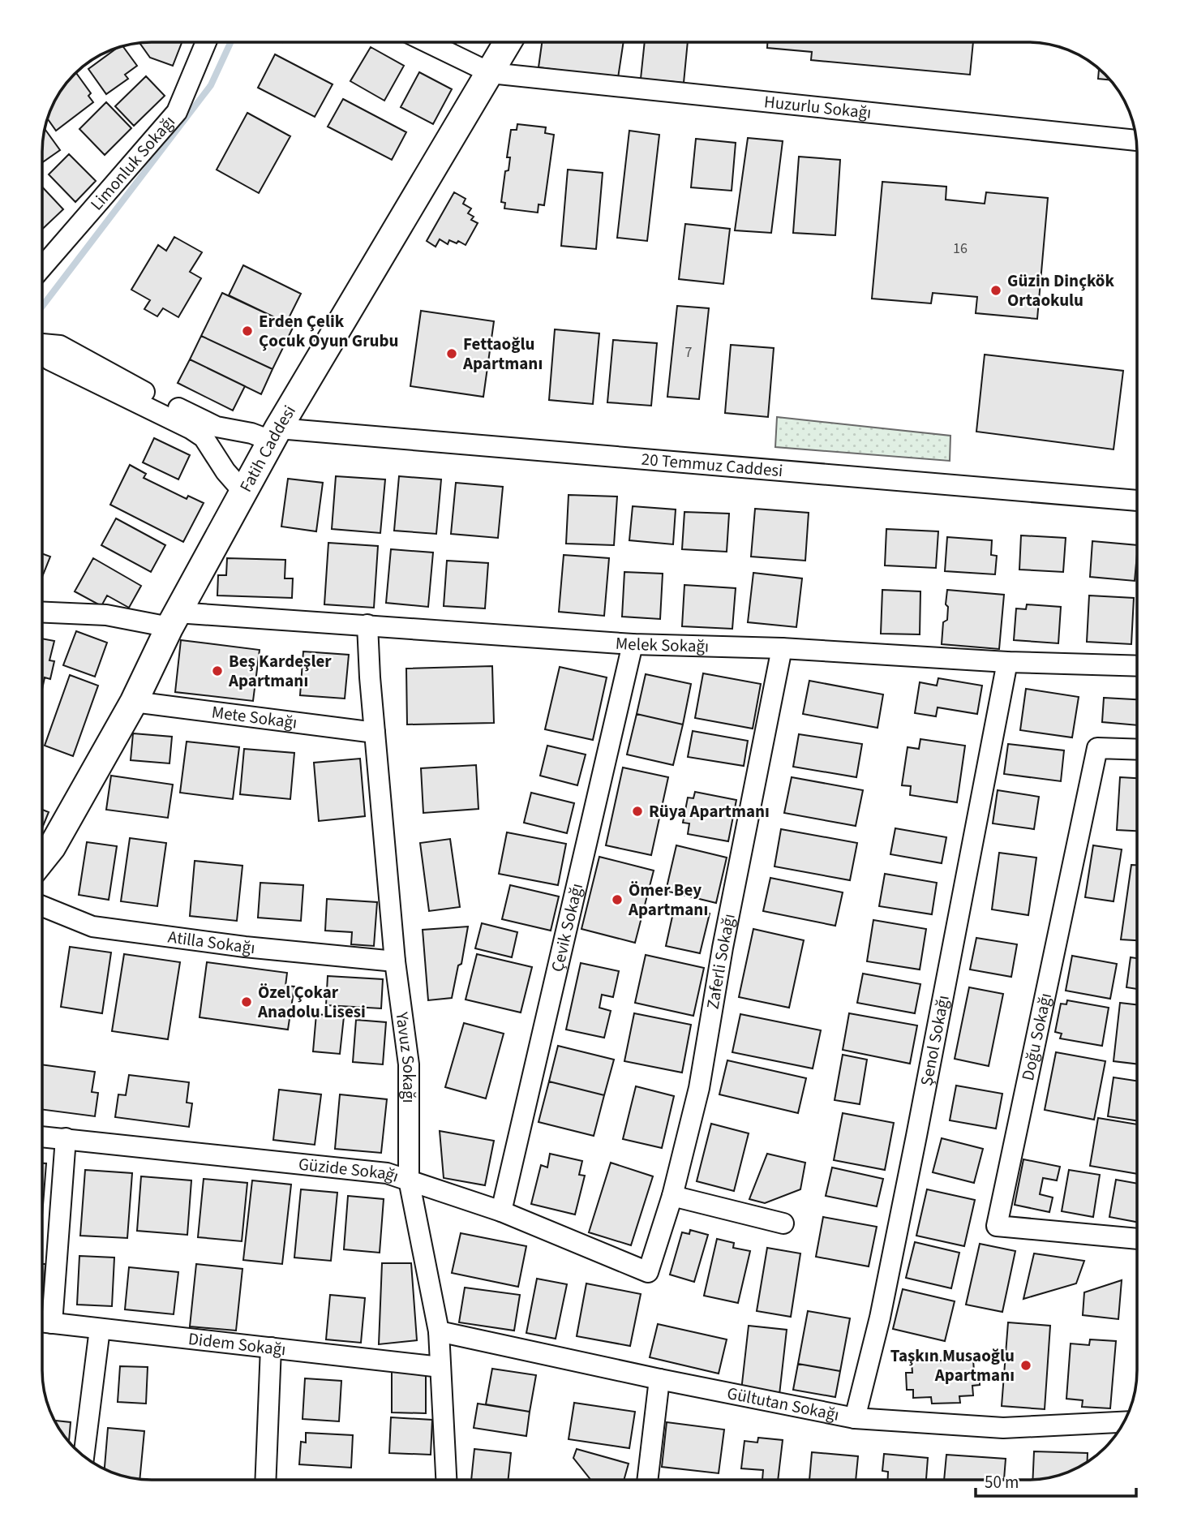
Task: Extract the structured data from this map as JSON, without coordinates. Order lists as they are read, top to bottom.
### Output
{
  "streets": {
    "main road": ["Fatih Caddesi"],
    "street": [
      "Huzurlu Sokağı",
      "Limonluk Sokağı",
      "20 Temmuz Caddesi",
      "Melek Sokağı",
      "Mete Sokağı",
      "Çevik Sokağı",
      "Atilla Sokağı",
      "Zaferli Sokağı",
      "Doğu Sokağı",
      "Şenol Sokağı",
      "Yavuz Sokağı",
      "Güzide Sokağı",
      "Didem Sokağı",
      "Gültutan Sokağı"
    ]
  },
  "crossings": [
    ["Huzurlu Sokağı", "Fatih Caddesi"],
    ["Fatih Caddesi", "20 Temmuz Caddesi"],
    ["Fatih Caddesi", "Melek Sokağı"],
    ["Fatih Caddesi", "Mete Sokağı"],
    ["Melek Sokağı", "Çevik Sokağı"],
    ["Melek Sokağı", "Zaferli Sokağı"],
    ["Melek Sokağı", "Şenol Sokağı"],
    ["Melek Sokağı", "Yavuz Sokağı"],
    ["Mete Sokağı", "Yavuz Sokağı"],
    ["Çevik Sokağı", "Güzide Sokağı"],
    ["Atilla Sokağı", "Yavuz Sokağı"],
    ["Zaferli Sokağı", "Güzide Sokağı"],
    ["Şenol Sokağı", "Gültutan Sokağı"],
    ["Yavuz Sokağı", "Güzide Sokağı"],
    ["Yavuz Sokağı", "Didem Sokağı"],
    ["Yavuz Sokağı", "Gültutan Sokağı"]
  ],
  "places": [
    "Güzin Dinçkök Ortaokulu",
    "Erden Çelik Çocuk Oyun Grubu",
    "Fettaoğlu Apartmanı",
    "Beş Kardeşler Apartmanı",
    "Rüya Apartmanı",
    "Ömer Bey Apartmanı",
    "Özel Çokar Anadolu Lisesi",
    "Taşkın Musaoğlu Apartmanı"
  ],
  "house_numbers": ["16", "7"],
  "scale_bar": "50 m"
}
